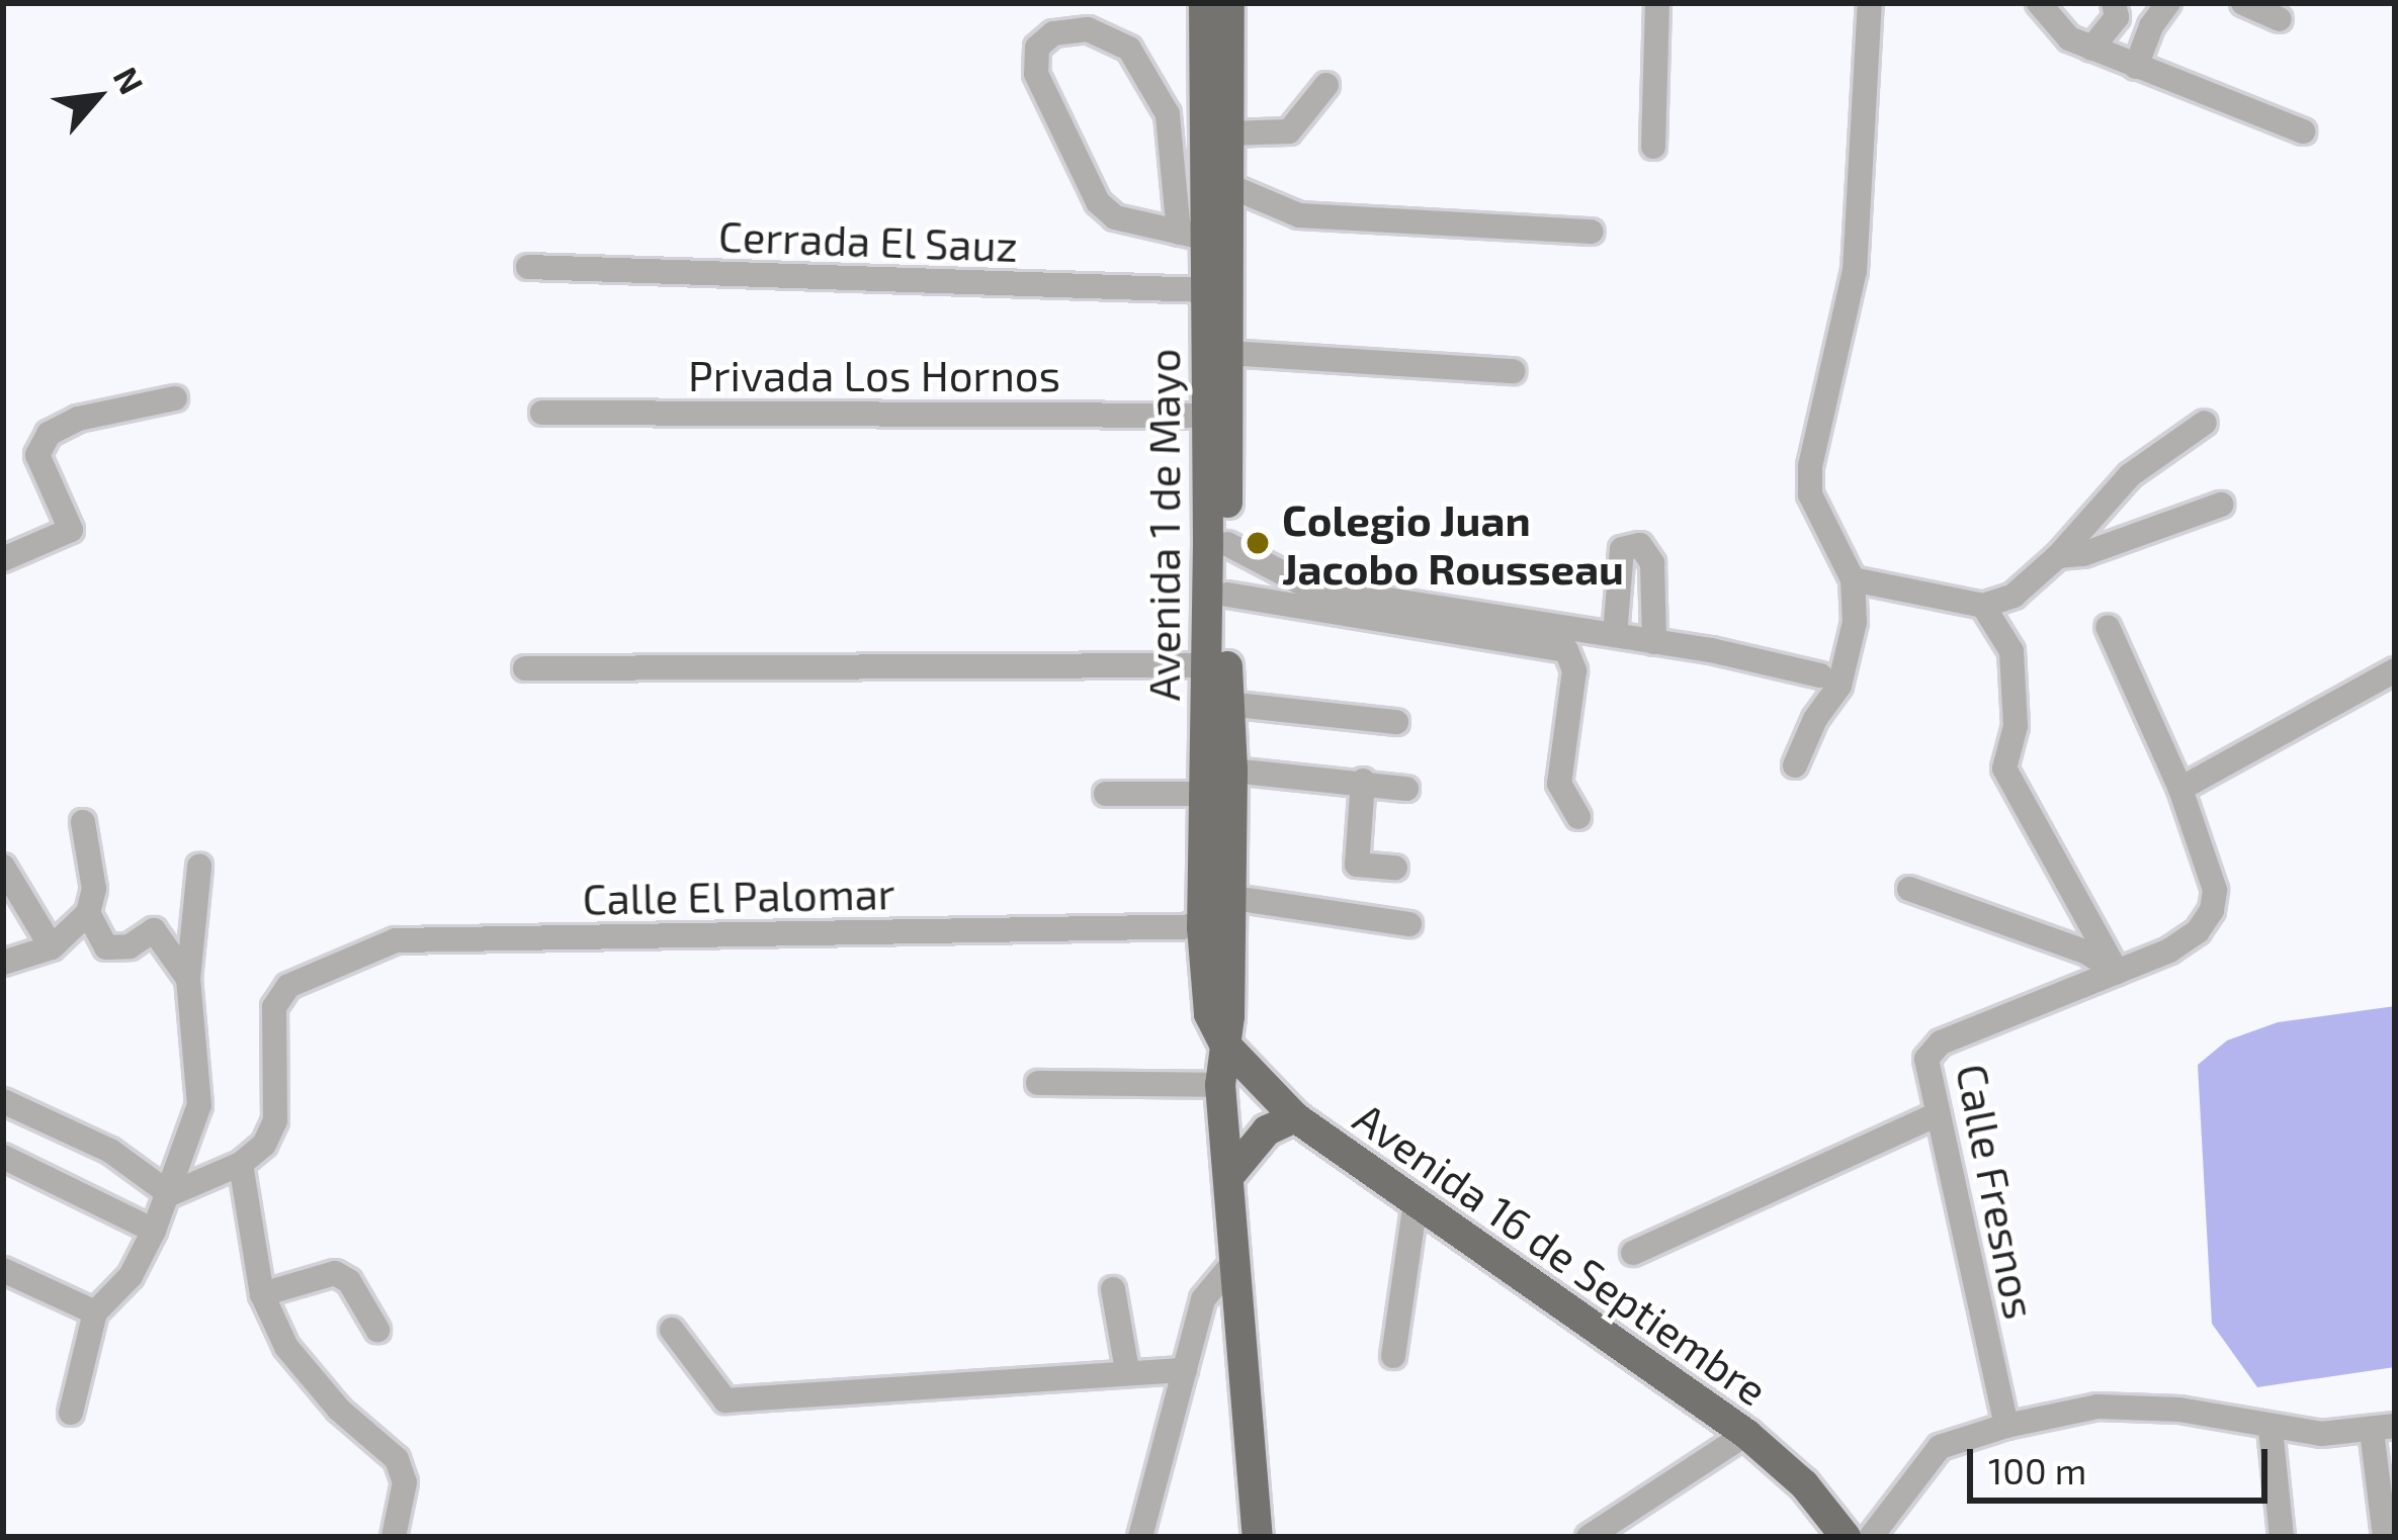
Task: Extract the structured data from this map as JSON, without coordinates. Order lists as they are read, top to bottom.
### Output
{
  "streets": {
    "main road": ["Avenida 1 de Mayo", "Avenida 16 de Septiembre"],
    "street": [
      "Cerrada El Sauz",
      "Privada Los Hornos",
      "Calle El Palomar",
      "Calle Fresnos"
    ]
  },
  "crossings": [
    ["Cerrada El Sauz", "Avenida 1 de Mayo"],
    ["Privada Los Hornos", "Avenida 1 de Mayo"],
    ["Avenida 1 de Mayo", "Calle El Palomar"],
    ["Avenida 1 de Mayo", "Avenida 16 de Septiembre"]
  ],
  "places": ["Colegio Juan Jacobo Rousseau"],
  "scale_bar": "100 m",
  "north": "top right"
}
